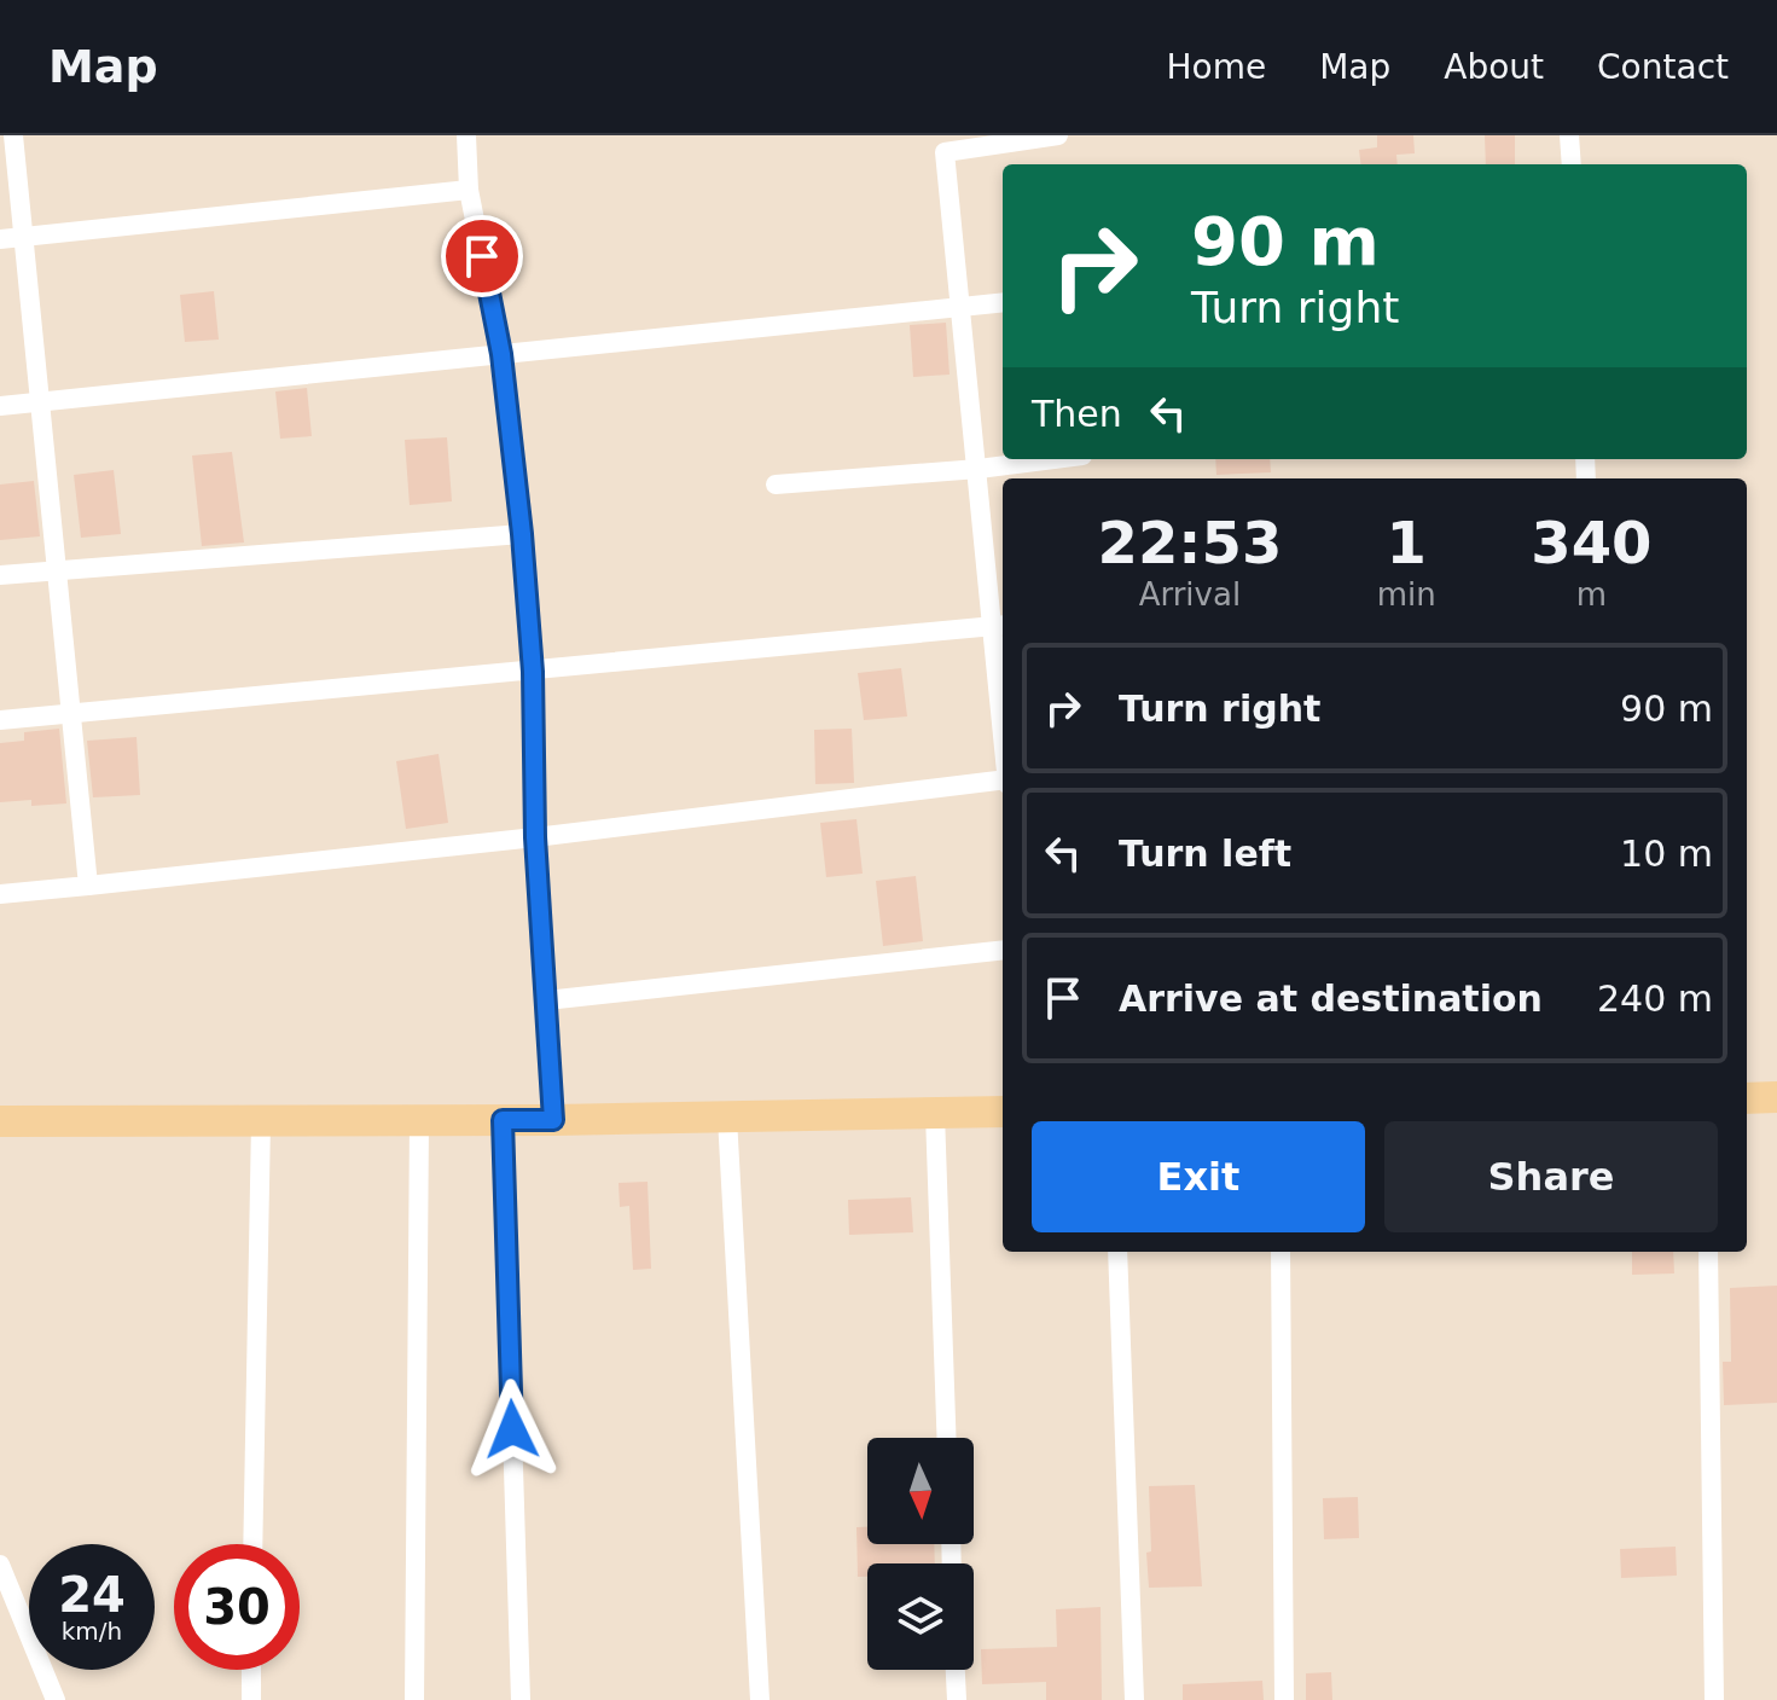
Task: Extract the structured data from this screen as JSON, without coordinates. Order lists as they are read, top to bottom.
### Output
{
  "north": "bottom",
  "page": {
    "header": "Map",
    "nav": [
      "Home",
      "Map",
      "About",
      "Contact"
    ],
    "turn": ["90 m", "Turn right"],
    "then": "Then",
    "eta": [
      "22:53",
      "Arrival",
      "1",
      "min",
      "340",
      "m"
    ],
    "list": [
      {
        "name": "Turn right",
        "value": "90 m"
      },
      {
        "name": "Turn left",
        "value": "10 m"
      },
      {
        "name": "Arrive at destination",
        "value": "240 m"
      }
    ],
    "buttons": ["Exit", "Share"],
    "speed": "24 km/h",
    "limit": "30"
  }
}
